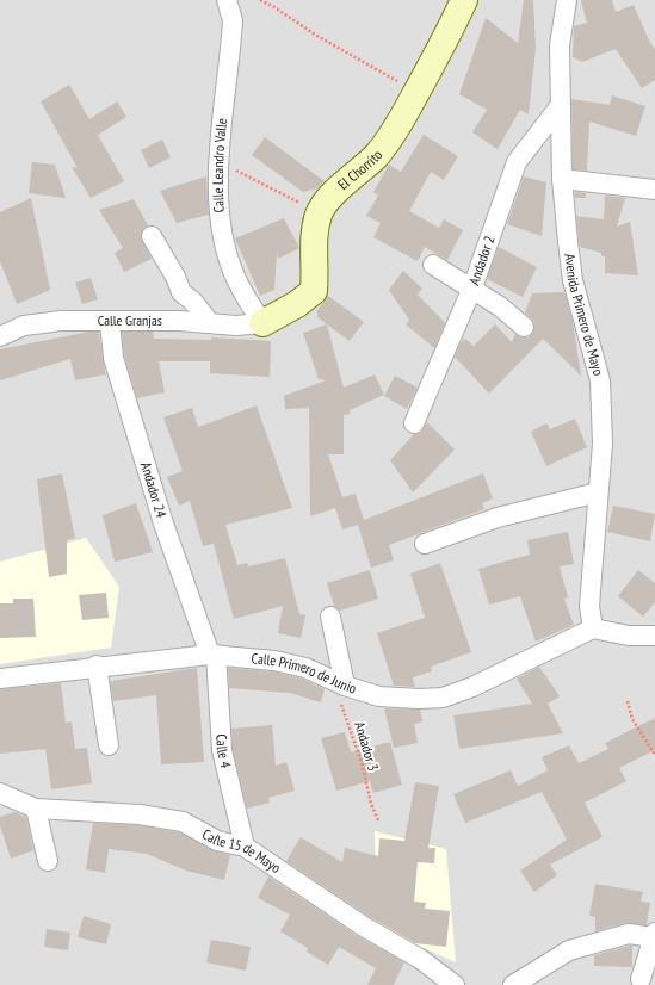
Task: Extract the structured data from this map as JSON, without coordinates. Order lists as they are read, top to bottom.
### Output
{
  "streets": {
    "street": [
      "Calle Leandro Valle",
      "El Chorrito",
      "Andador 2",
      "Avenida Primero de Mayo",
      "Calle Granjas",
      "Andador 24",
      "Calle Primero de Junio",
      "Calle 4",
      "Calle 15 de Mayo"
    ],
    "path": ["Andador 3"]
  },
  "crossings": [
    ["Calle Leandro Valle", "El Chorrito"],
    ["Calle Leandro Valle", "Calle Granjas"],
    ["El Chorrito", "Calle Granjas"],
    ["Andador 2", "Avenida Primero de Mayo"],
    ["Avenida Primero de Mayo", "Calle Primero de Junio"],
    ["Calle Granjas", "Andador 24"],
    ["Andador 24", "Calle Primero de Junio"],
    ["Andador 24", "Calle 4"],
    ["Calle Primero de Junio", "Andador 3"],
    ["Calle Primero de Junio", "Calle 4"],
    ["Calle 4", "Calle 15 de Mayo"]
  ]
}
